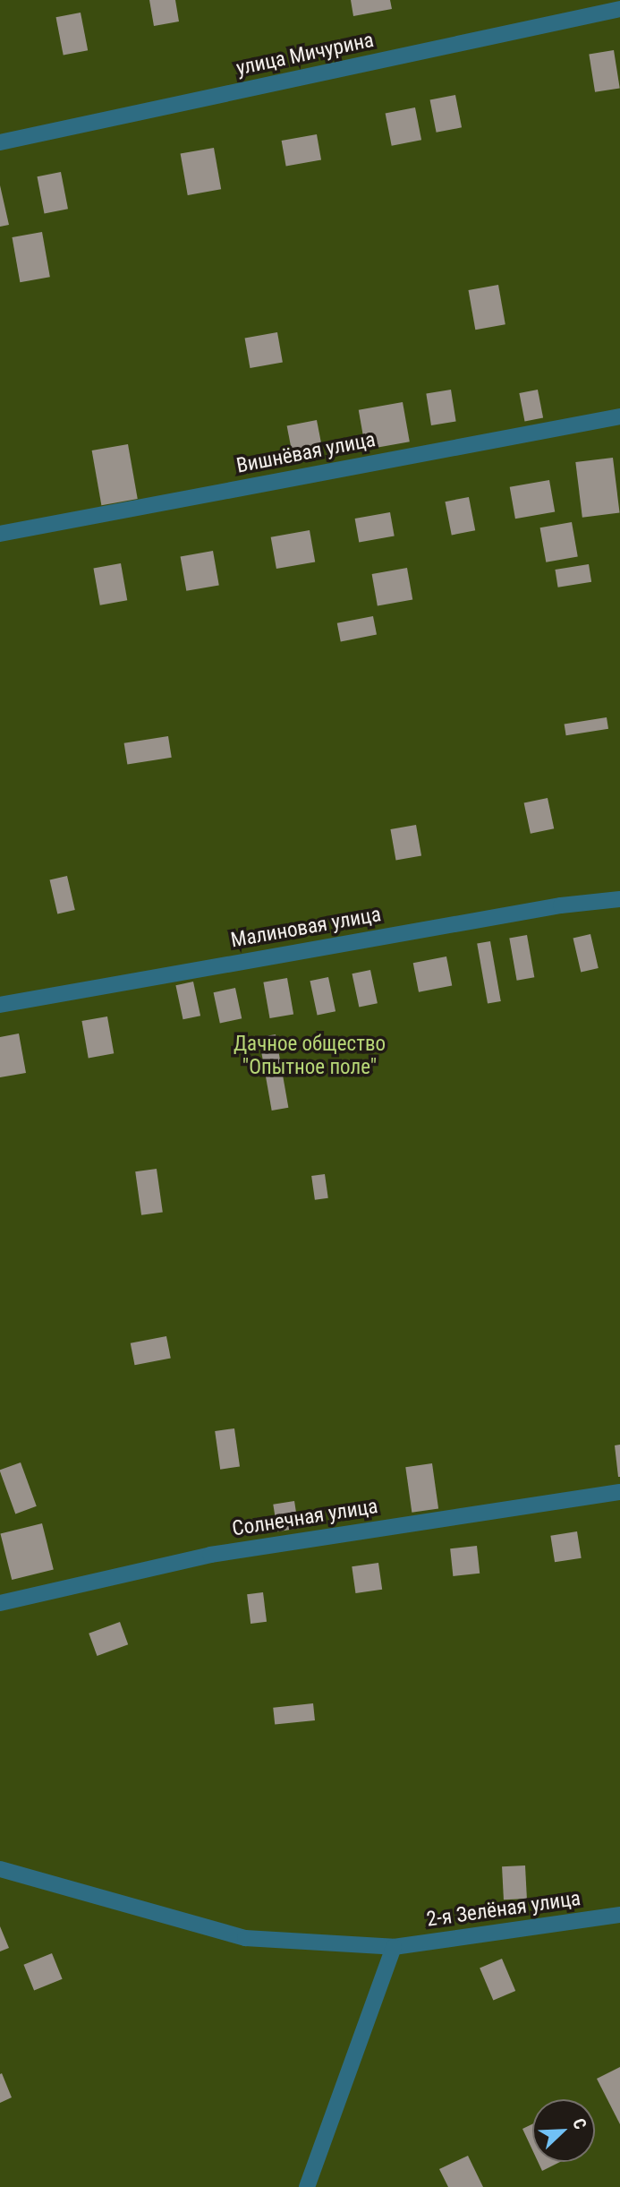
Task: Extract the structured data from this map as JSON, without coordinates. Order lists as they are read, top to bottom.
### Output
{
  "streets": {
    "street": [
      "улица Мичурина",
      "Вишнёвая улица",
      "Малиновая улица",
      "Солнечная улица",
      "2-я Зелёная улица"
    ]
  },
  "parks": ["Дачное общество \"Опытное поле\""],
  "north": "top right"
}
